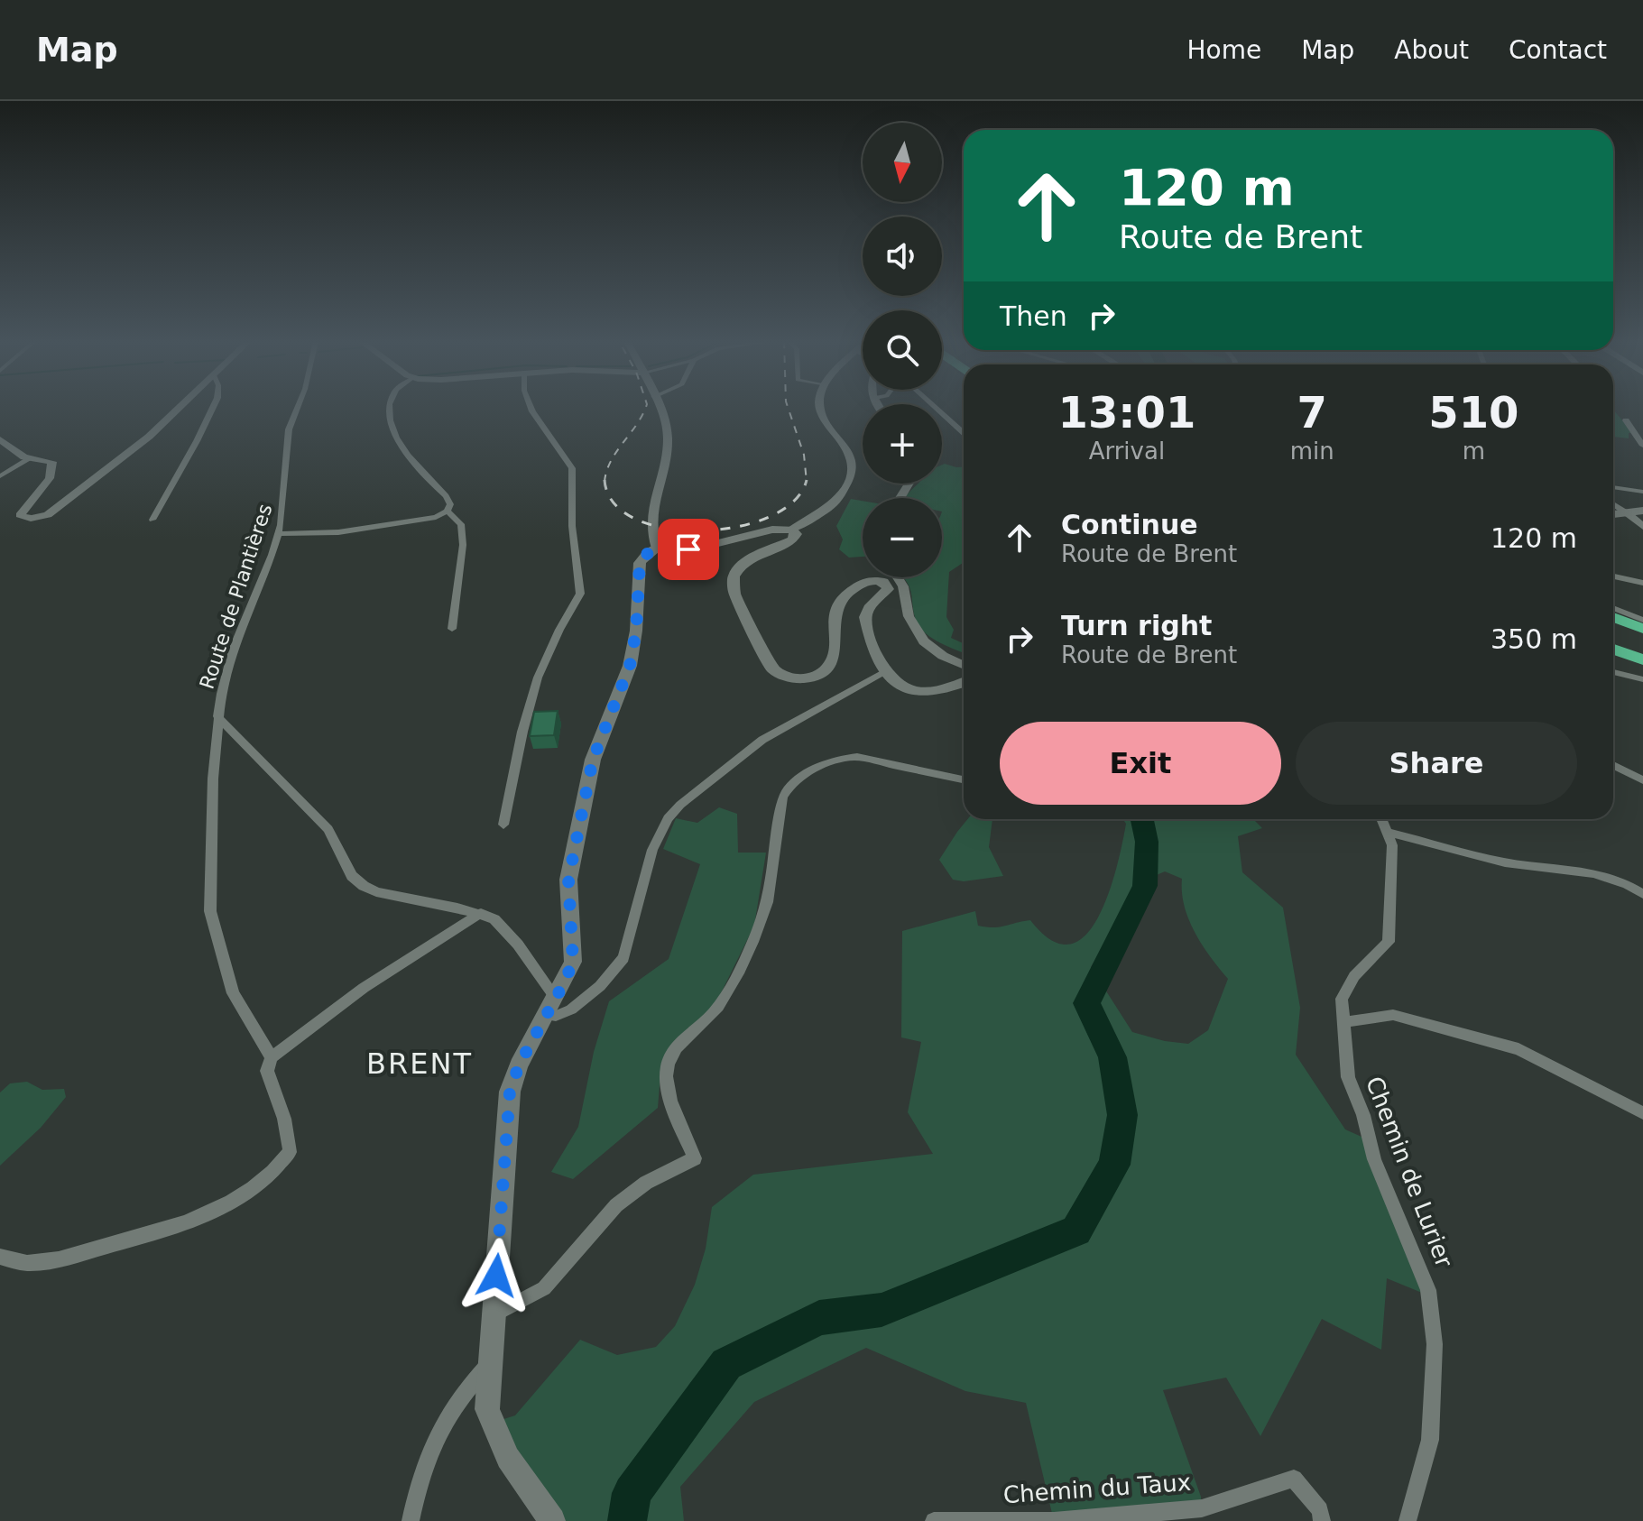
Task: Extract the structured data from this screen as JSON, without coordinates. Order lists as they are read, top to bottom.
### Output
{
  "streets": {
    "street": ["Route de Plantières", "Chemin de Lurier", "Chemin du Taux"]
  },
  "districts": ["BRENT"],
  "north": "bottom",
  "page": {
    "header": "Map",
    "nav": [
      "Home",
      "Map",
      "About",
      "Contact"
    ],
    "map_buttons": ["+", "−"],
    "turn": ["120 m", "Route de Brent"],
    "then": "Then",
    "eta": [
      "13:01",
      "Arrival",
      "7",
      "min",
      "510",
      "m"
    ],
    "list": [
      {
        "name": "Continue",
        "note": "Route de Brent",
        "value": "120 m"
      },
      {
        "name": "Turn right",
        "note": "Route de Brent",
        "value": "350 m"
      }
    ],
    "buttons": ["Exit", "Share"]
  }
}
